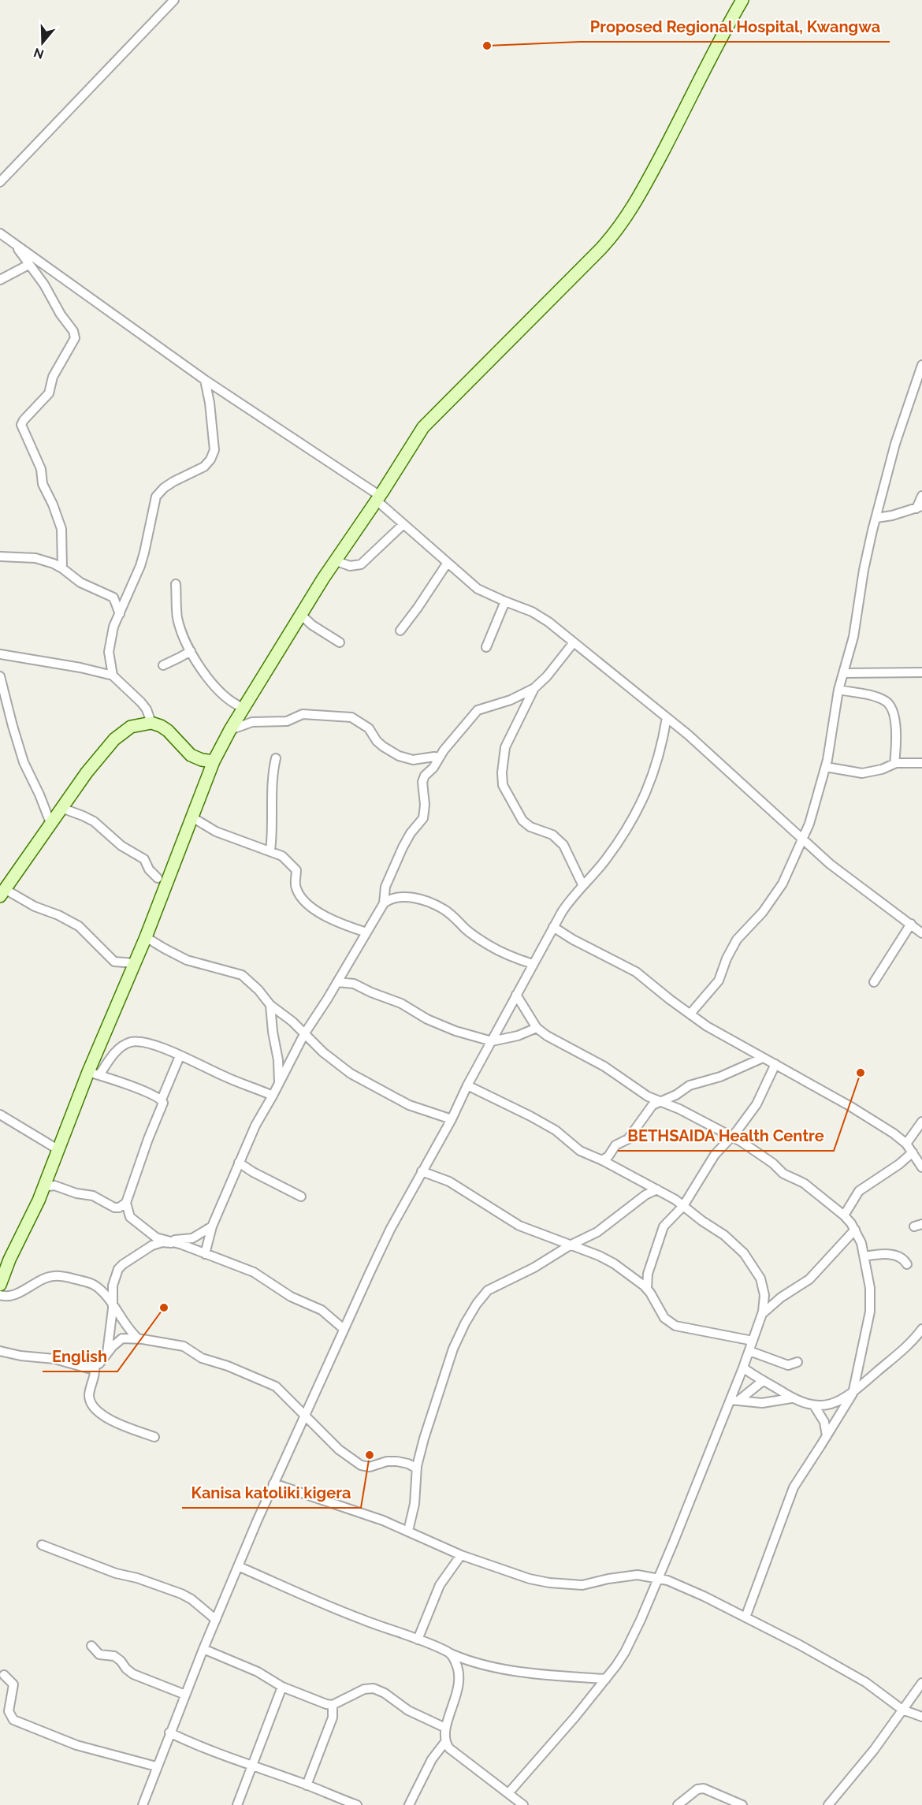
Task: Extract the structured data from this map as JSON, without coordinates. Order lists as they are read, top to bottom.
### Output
{
  "places": [
    "Proposed Regional Hospital, Kwangwa",
    "BETHSAIDA Health Centre",
    "English",
    "Kanisa katoliki kigera"
  ],
  "north": "bottom"
}
